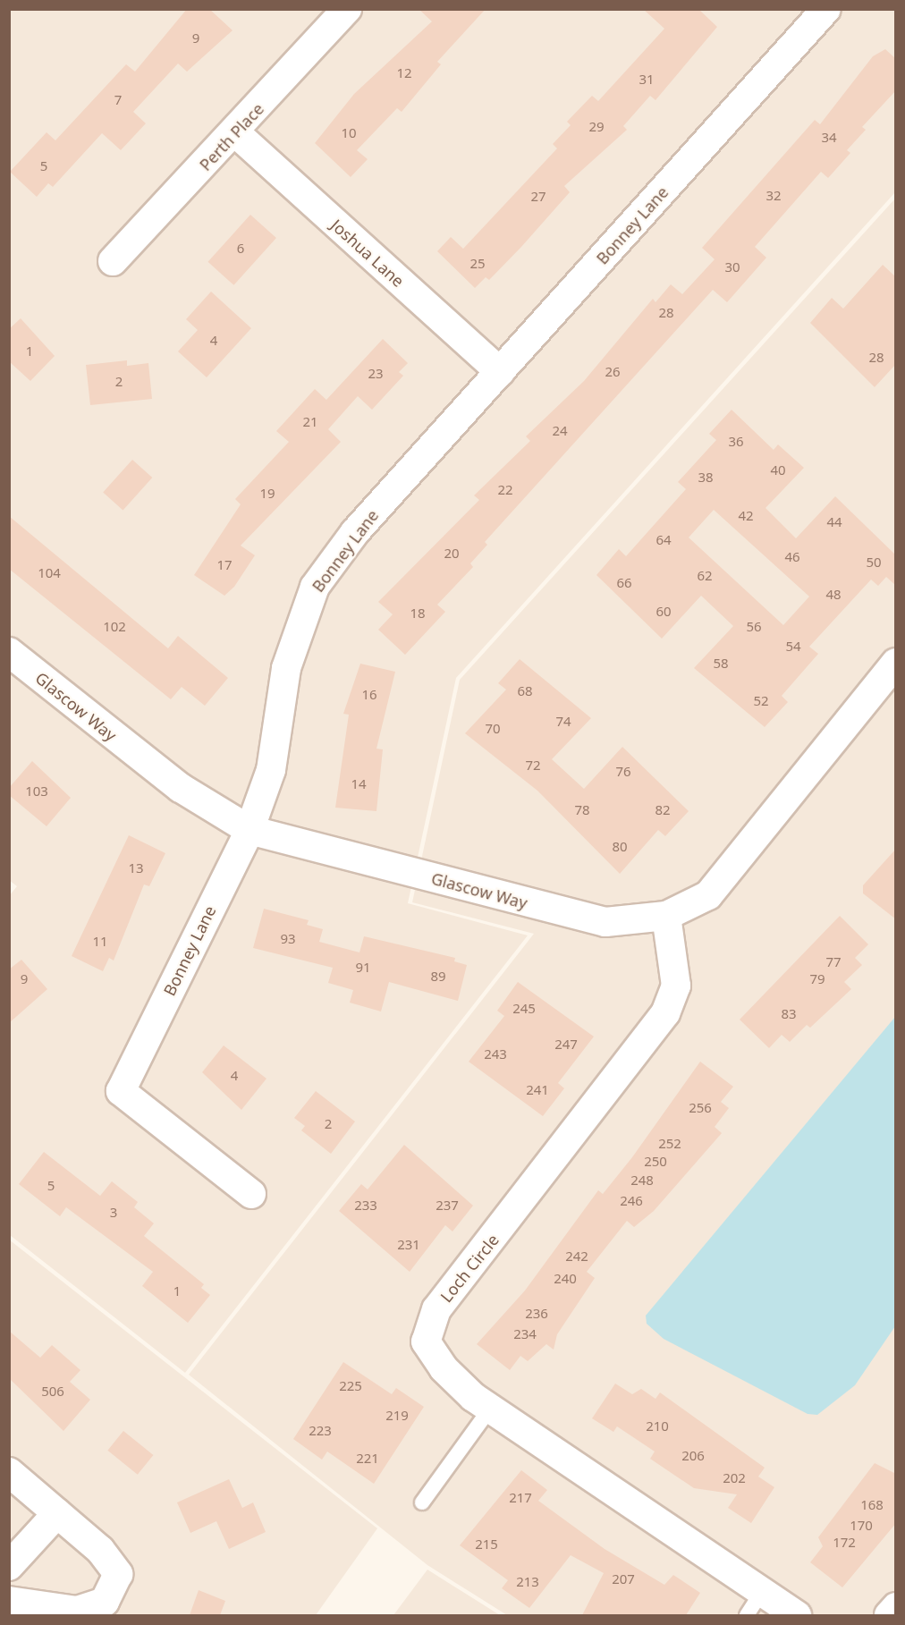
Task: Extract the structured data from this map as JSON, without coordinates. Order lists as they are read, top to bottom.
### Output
{
  "streets": {
    "street": [
      "Perth Place",
      "Bonney Lane",
      "Joshua Lane",
      "Glascow Way",
      "Loch Circle"
    ]
  },
  "crossings": [
    ["Perth Place", "Joshua Lane"],
    ["Bonney Lane", "Joshua Lane"],
    ["Bonney Lane", "Glascow Way"],
    ["Glascow Way", "Loch Circle"]
  ],
  "house_numbers": [
    "9",
    "12",
    "31",
    "7",
    "29",
    "10",
    "34",
    "5",
    "32",
    "27",
    "6",
    "25",
    "30",
    "28",
    "4",
    "1",
    "28",
    "26",
    "23",
    "2",
    "21",
    "24",
    "36",
    "40",
    "38",
    "22",
    "19",
    "42",
    "44",
    "64",
    "20",
    "46",
    "50",
    "17",
    "104",
    "62",
    "66",
    "48",
    "60",
    "18",
    "102",
    "56",
    "54",
    "58",
    "68",
    "16",
    "52",
    "74",
    "70",
    "72",
    "76",
    "14",
    "103",
    "78",
    "82",
    "80",
    "13",
    "93",
    "11",
    "77",
    "91",
    "89",
    "9",
    "79",
    "245",
    "83",
    "247",
    "243",
    "4",
    "241",
    "256",
    "2",
    "252",
    "250",
    "248",
    "5",
    "246",
    "233",
    "237",
    "3",
    "231",
    "242",
    "240",
    "1",
    "236",
    "234",
    "225",
    "506",
    "219",
    "210",
    "223",
    "206",
    "221",
    "202",
    "217",
    "168",
    "170",
    "172",
    "215",
    "207",
    "213"
  ]
}
